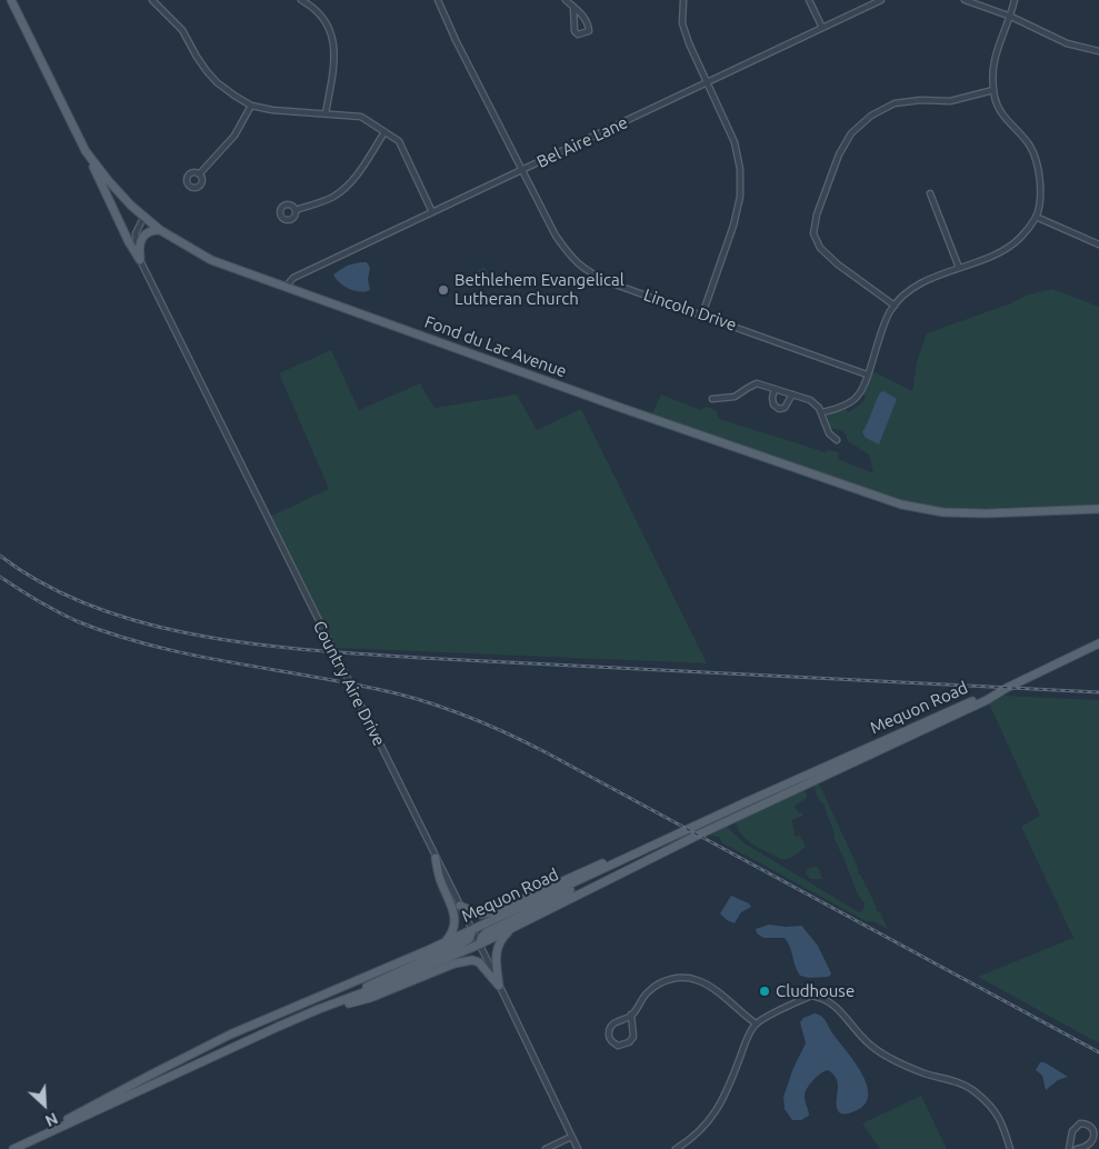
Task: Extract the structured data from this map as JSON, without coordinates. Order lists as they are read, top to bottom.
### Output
{
  "streets": {
    "main road": ["Fond du Lac Avenue", "Mequon Road"],
    "street": ["Bel Aire Lane", "Lincoln Drive", "Country Aire Drive"]
  },
  "crossings": [
    ["Bel Aire Lane", "Lincoln Drive"],
    ["Bel Aire Lane", "Fond du Lac Avenue"],
    ["Fond du Lac Avenue", "Country Aire Drive"],
    ["Country Aire Drive", "Mequon Road"]
  ],
  "places": ["Bethlehem Evangelical Lutheran Church", "Cludhouse"],
  "north": "bottom right"
}
